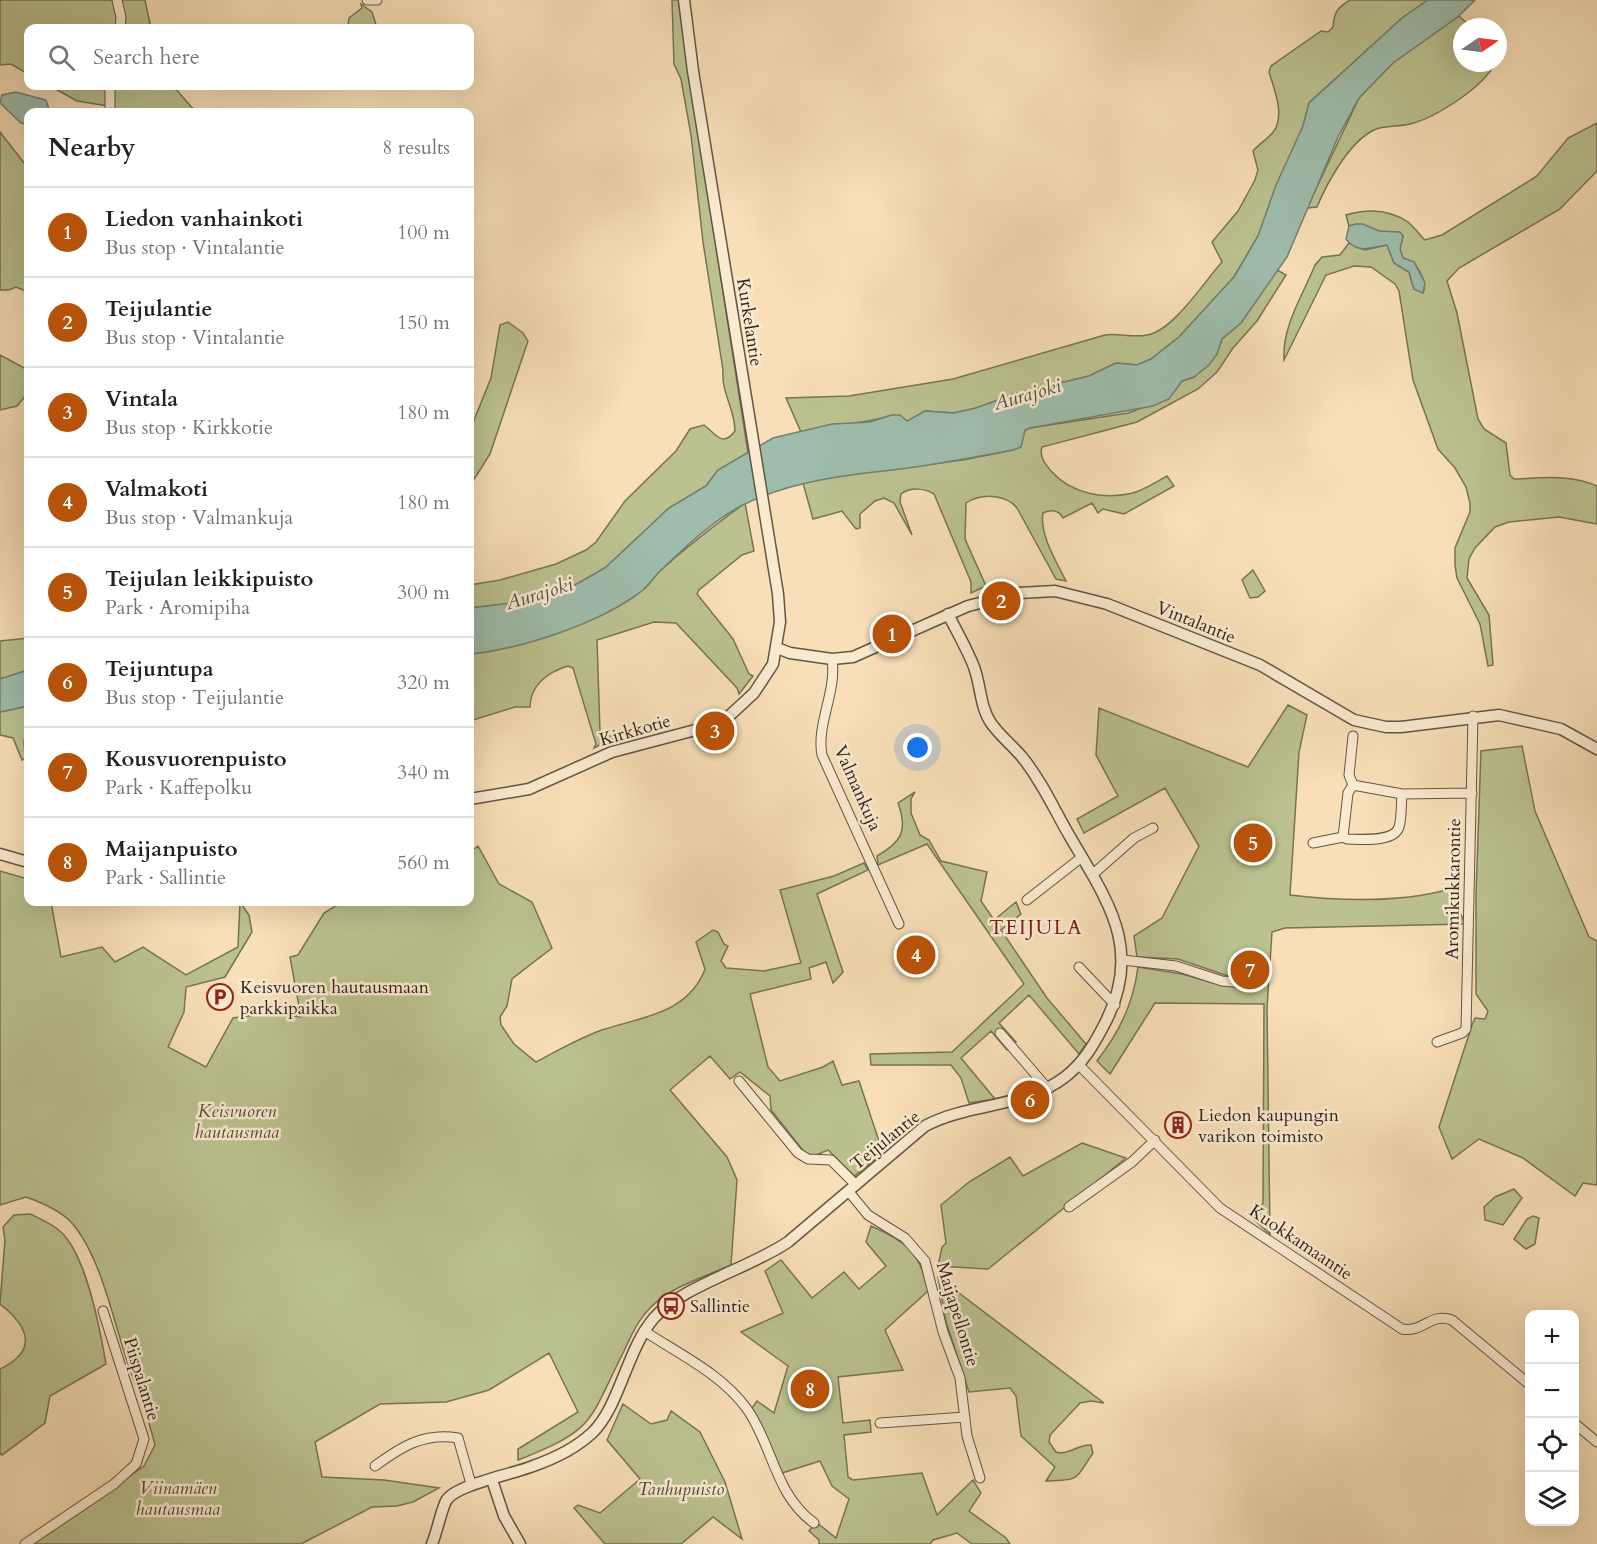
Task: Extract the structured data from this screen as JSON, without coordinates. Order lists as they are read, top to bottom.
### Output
{
  "streets": {
    "street": [
      "Kurkelantie",
      "Vintalantie",
      "Kirkkotie",
      "Valmankuja",
      "Aromikukkarontie",
      "Teijulantie",
      "Kuokkamaantie",
      "Maijapellontie",
      "Piispalantie"
    ]
  },
  "crossings": [
    ["Kurkelantie", "Vintalantie"],
    ["Kurkelantie", "Kirkkotie"],
    ["Vintalantie", "Kirkkotie"],
    ["Vintalantie", "Valmankuja"],
    ["Vintalantie", "Aromikukkarontie"],
    ["Vintalantie", "Teijulantie"],
    ["Teijulantie", "Kuokkamaantie"],
    ["Teijulantie", "Maijapellontie"]
  ],
  "districts": ["TEIJULA"],
  "water": ["Aurajoki"],
  "parks": ["Keisvuoren hautausmaa", "Viinamäen hautausmaa", "Tanhupuisto"],
  "places": {
    "parking": ["Keisvuoren hautausmaan parkkipaikka"],
    "building": ["Liedon kaupungin varikon toimisto"],
    "bus stop": ["Sallintie"]
  },
  "north": "right",
  "page": {
    "search": "Search here",
    "heading": ["Nearby", "8 results"],
    "list": [
      {
        "mark": "1",
        "name": "Liedon vanhainkoti",
        "note": "Bus stop · Vintalantie",
        "value": "100 m"
      },
      {
        "mark": "2",
        "name": "Teijulantie",
        "note": "Bus stop · Vintalantie",
        "value": "150 m"
      },
      {
        "mark": "3",
        "name": "Vintala",
        "note": "Bus stop · Kirkkotie",
        "value": "180 m"
      },
      {
        "mark": "4",
        "name": "Valmakoti",
        "note": "Bus stop · Valmankuja",
        "value": "180 m"
      },
      {
        "mark": "5",
        "name": "Teijulan leikkipuisto",
        "note": "Park · Aromipiha",
        "value": "300 m"
      },
      {
        "mark": "6",
        "name": "Teijuntupa",
        "note": "Bus stop · Teijulantie",
        "value": "320 m"
      },
      {
        "mark": "7",
        "name": "Kousvuorenpuisto",
        "note": "Park · Kaffepolku",
        "value": "340 m"
      },
      {
        "mark": "8",
        "name": "Maijanpuisto",
        "note": "Park · Sallintie",
        "value": "560 m"
      }
    ],
    "pins": [
      "2",
      "1",
      "3",
      "5",
      "4",
      "7",
      "6",
      "8"
    ],
    "map_buttons": ["+", "−"]
  }
}
